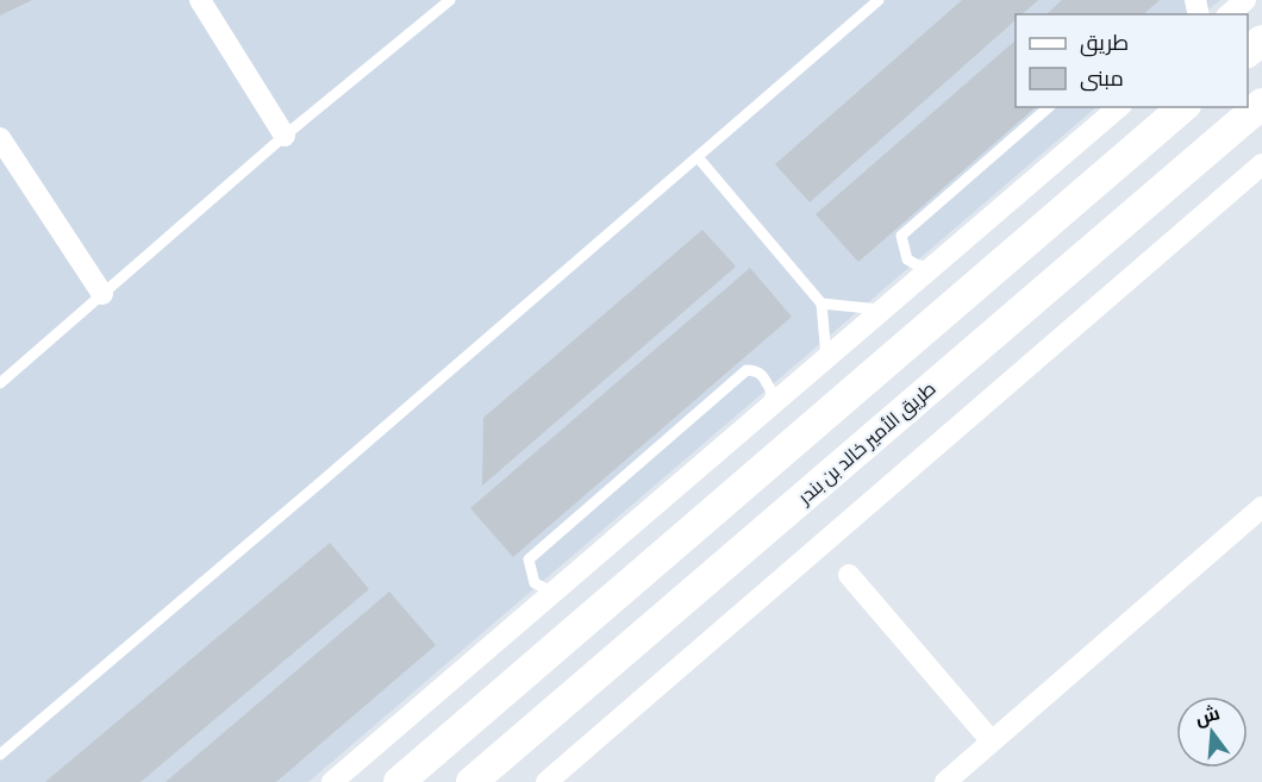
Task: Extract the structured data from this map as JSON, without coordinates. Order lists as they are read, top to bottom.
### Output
{
  "streets": {
    "main road": ["طريق الأمير خالد بن بندر"]
  },
  "legend": ["طريق", "مبنى"],
  "north": "top"
}
